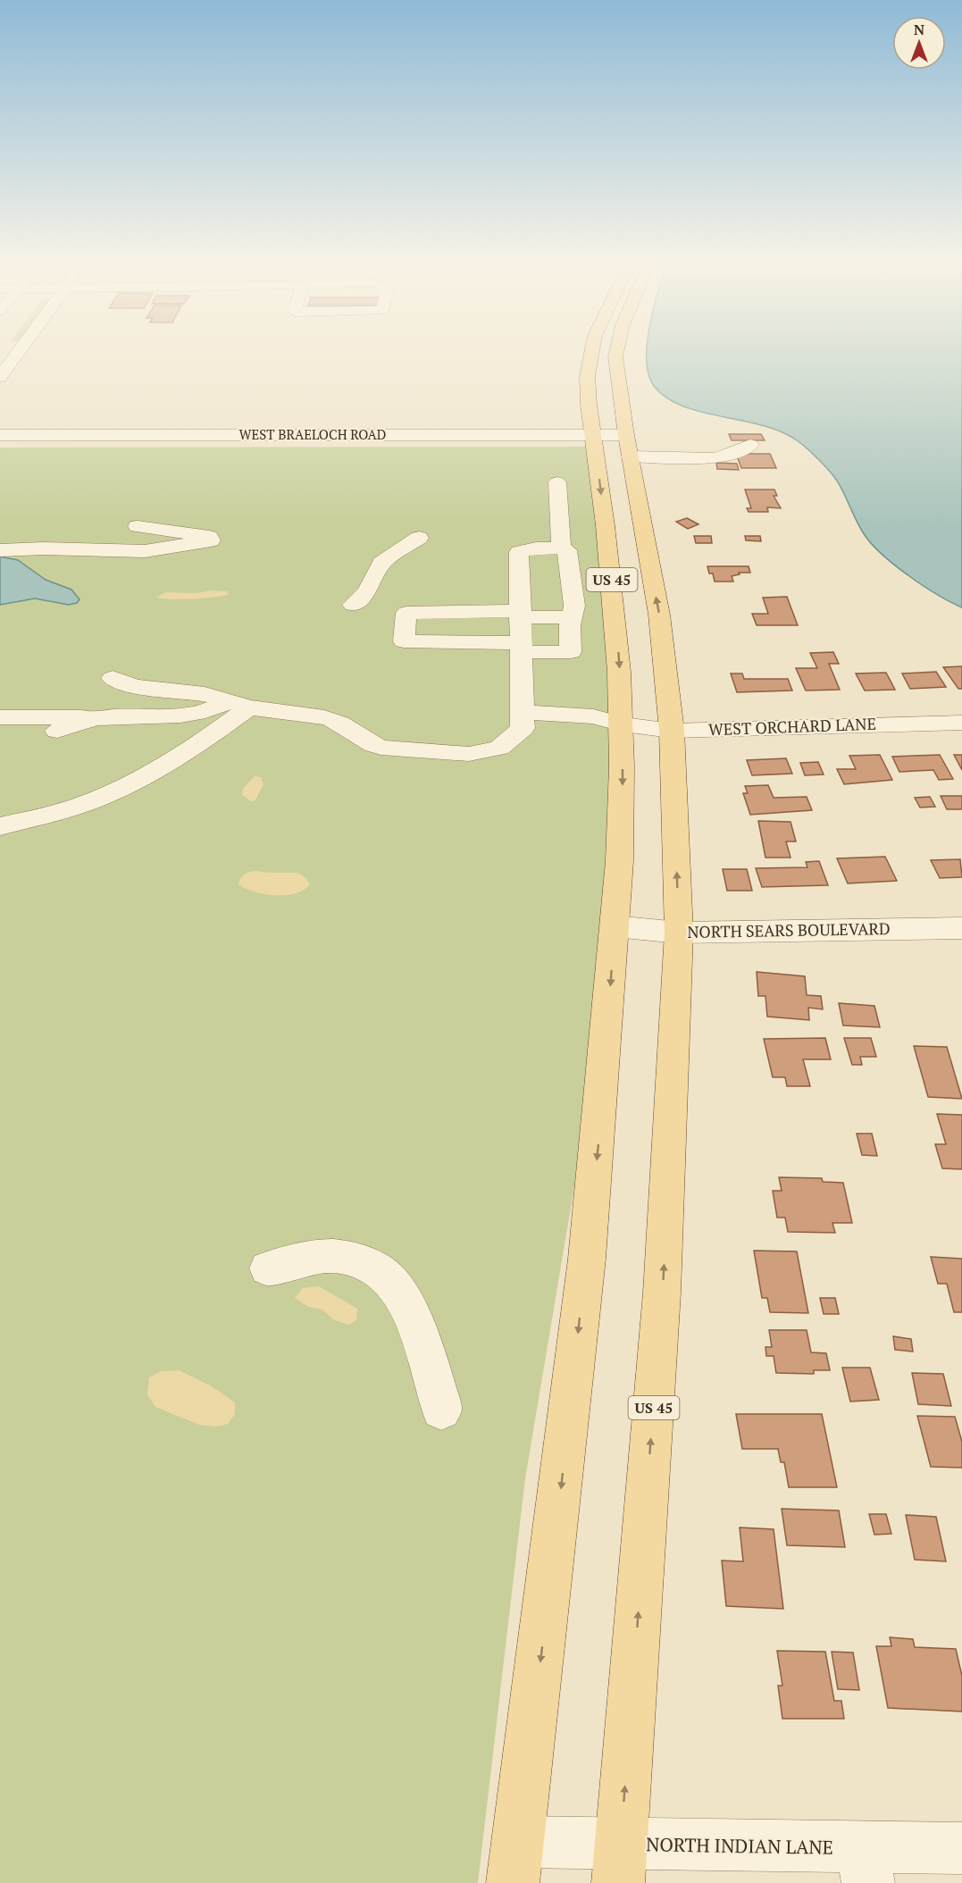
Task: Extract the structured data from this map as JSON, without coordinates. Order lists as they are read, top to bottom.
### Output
{
  "streets": {
    "main road": ["US 45"],
    "street": [
      "WEST BRAELOCH ROAD",
      "WEST ORCHARD LANE",
      "NORTH SEARS BOULEVARD",
      "NORTH INDIAN LANE"
    ]
  },
  "crossings": [
    ["WEST BRAELOCH ROAD", "US 45"],
    ["US 45", "WEST ORCHARD LANE"],
    ["US 45", "NORTH SEARS BOULEVARD"],
    ["US 45", "NORTH INDIAN LANE"]
  ],
  "north": "top"
}
